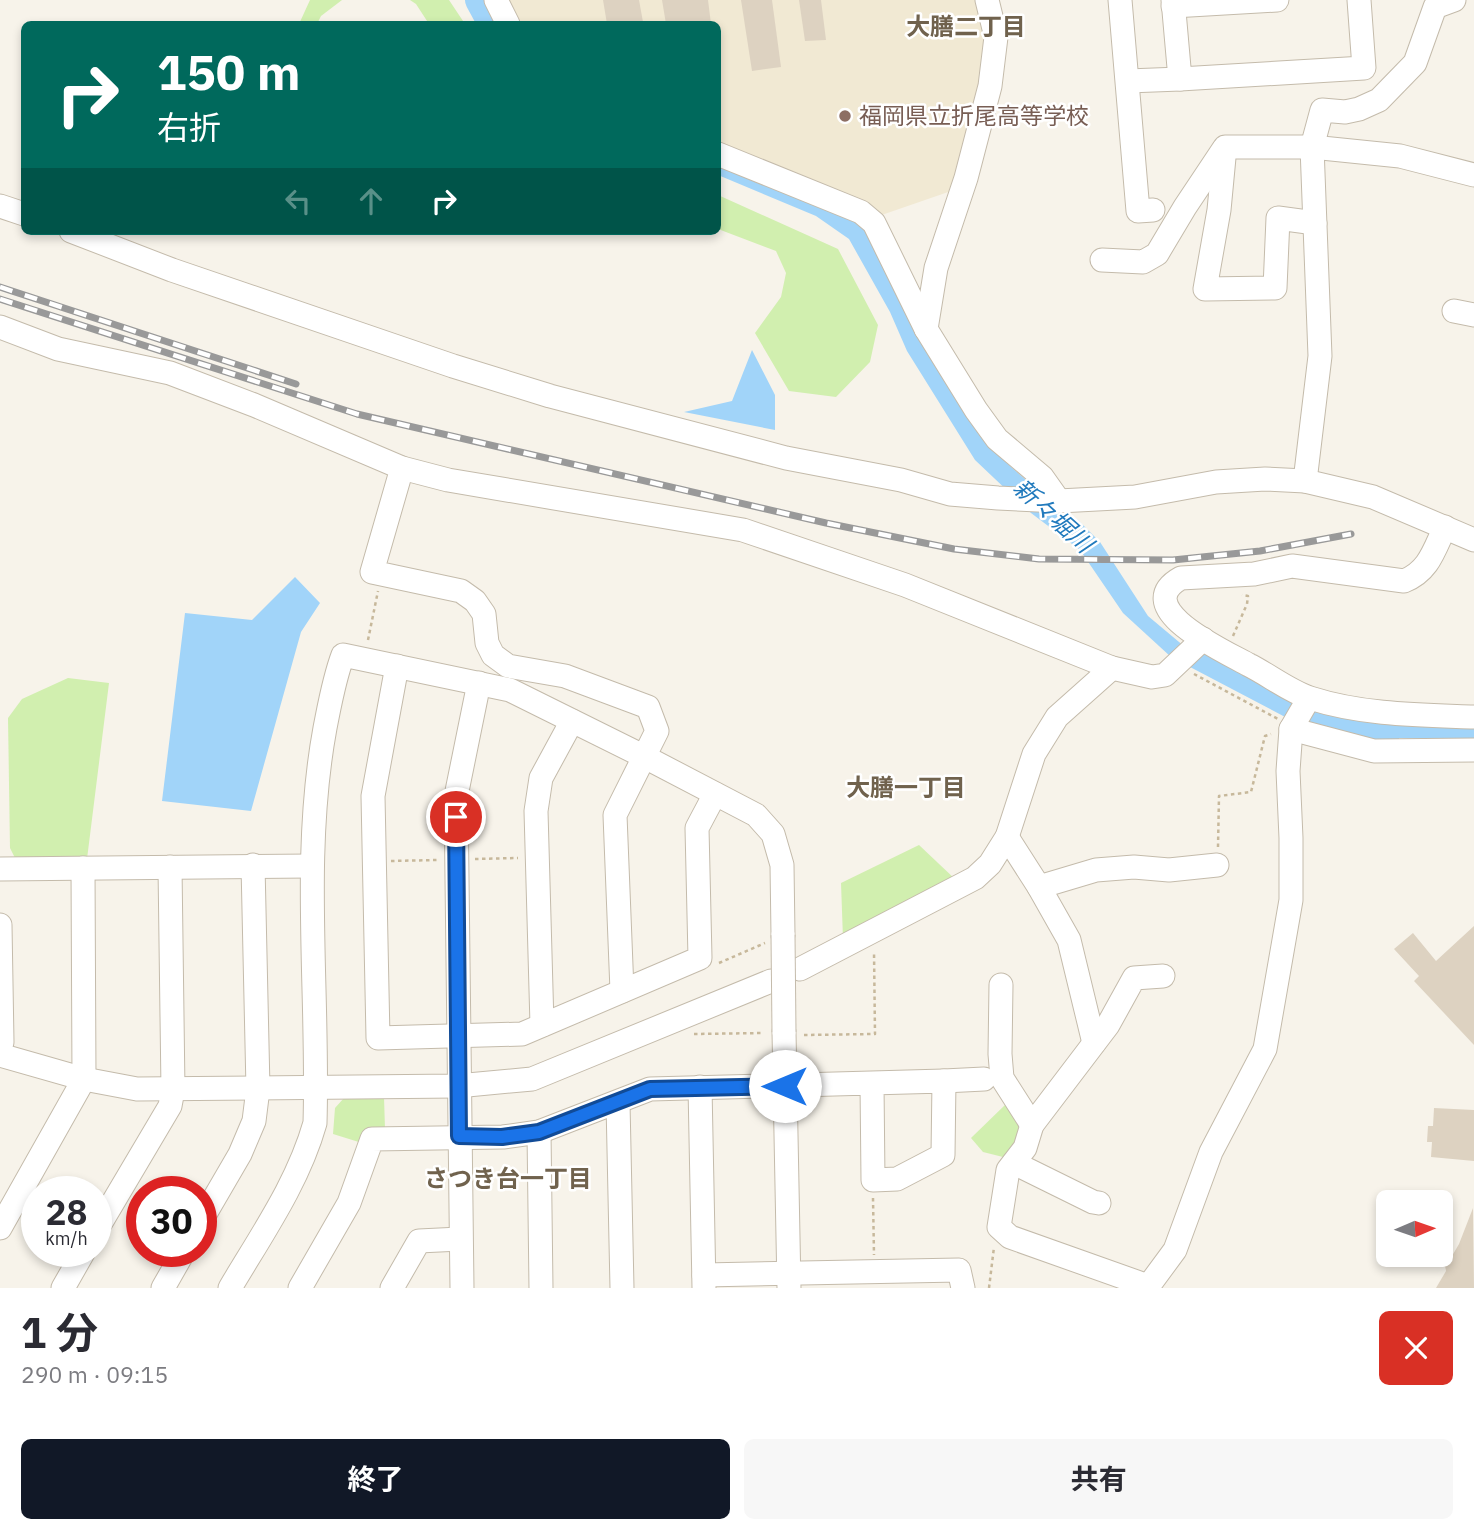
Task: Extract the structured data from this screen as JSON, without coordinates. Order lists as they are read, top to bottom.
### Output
{
  "districts": ["大膳二丁目", "大膳一丁目", "さつき台一丁目"],
  "water": ["新々堀川"],
  "places": ["福岡県立折尾高等学校"],
  "north": "right",
  "page": {
    "turn": ["150 m", "右折"],
    "speed": "28 km/h",
    "limit": "30",
    "heading": ["1 分", "290 m · 09:15"],
    "buttons": ["終了", "共有"]
  }
}
